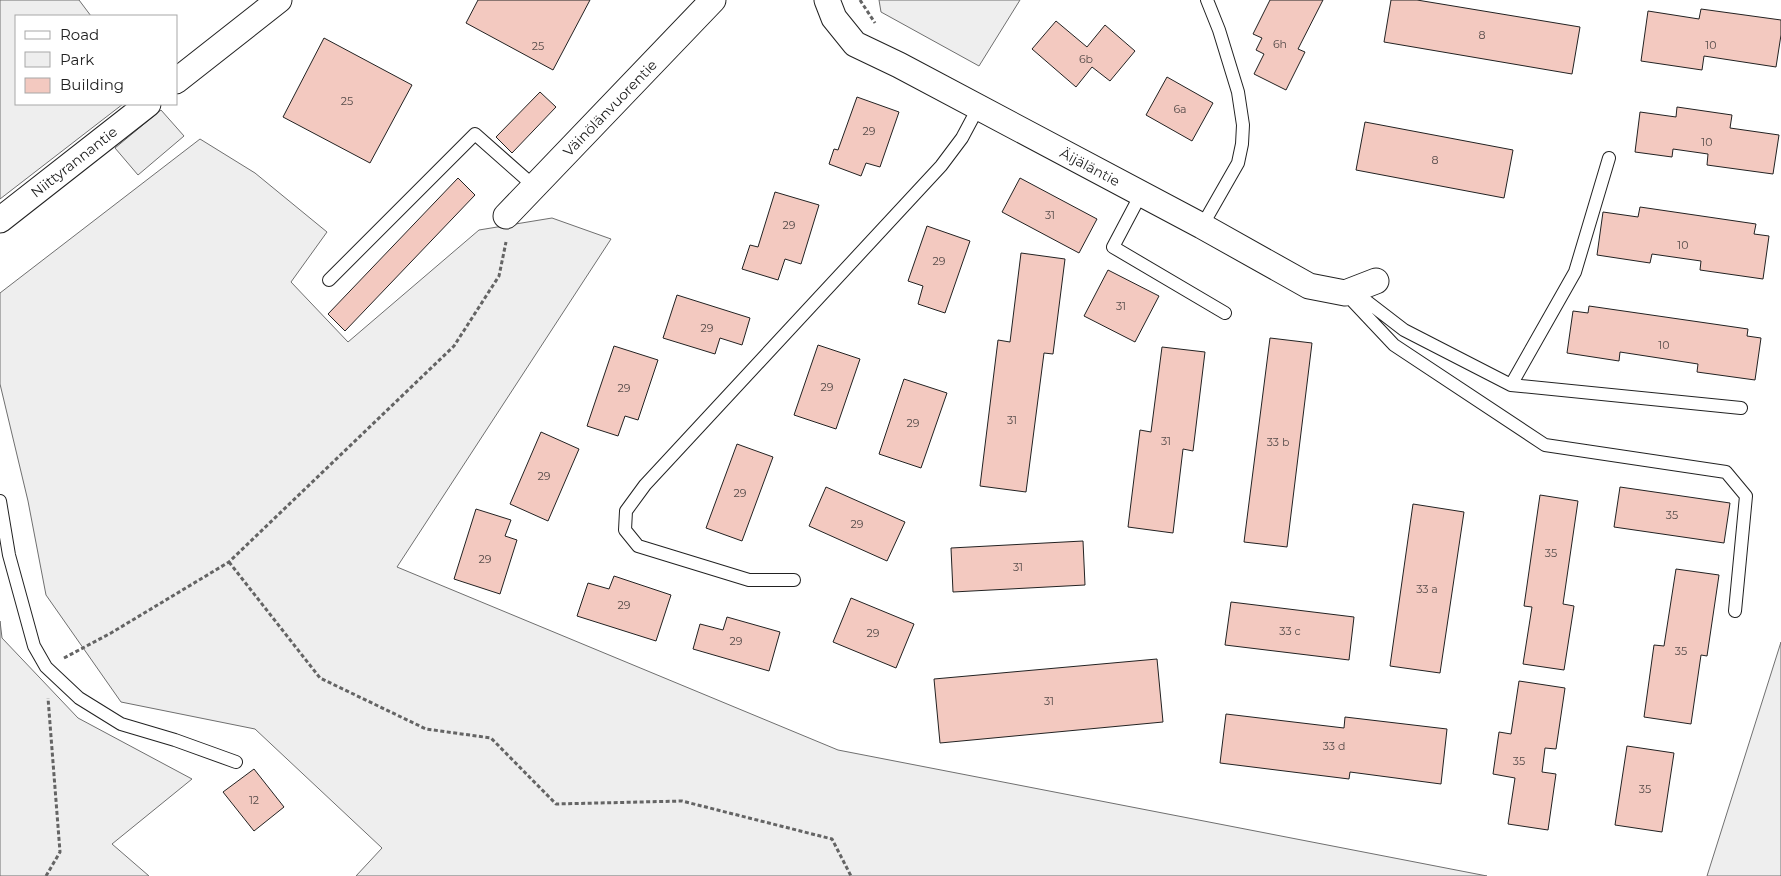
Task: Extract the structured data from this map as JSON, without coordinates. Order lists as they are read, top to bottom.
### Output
{
  "streets": {
    "street": ["Väinölänvuorentie", "Niittyrannantie", "Äijäläntie"]
  },
  "house_numbers": [
    "8",
    "6h",
    "10",
    "25",
    "6b",
    "25",
    "6a",
    "29",
    "10",
    "8",
    "31",
    "29",
    "10",
    "29",
    "31",
    "29",
    "10",
    "29",
    "29",
    "31",
    "29",
    "31",
    "33 b",
    "29",
    "29",
    "35",
    "29",
    "35",
    "29",
    "31",
    "33 a",
    "29",
    "33 c",
    "29",
    "29",
    "35",
    "31",
    "33 d",
    "35",
    "35",
    "12"
  ],
  "legend": ["Road", "Park", "Building"]
}
